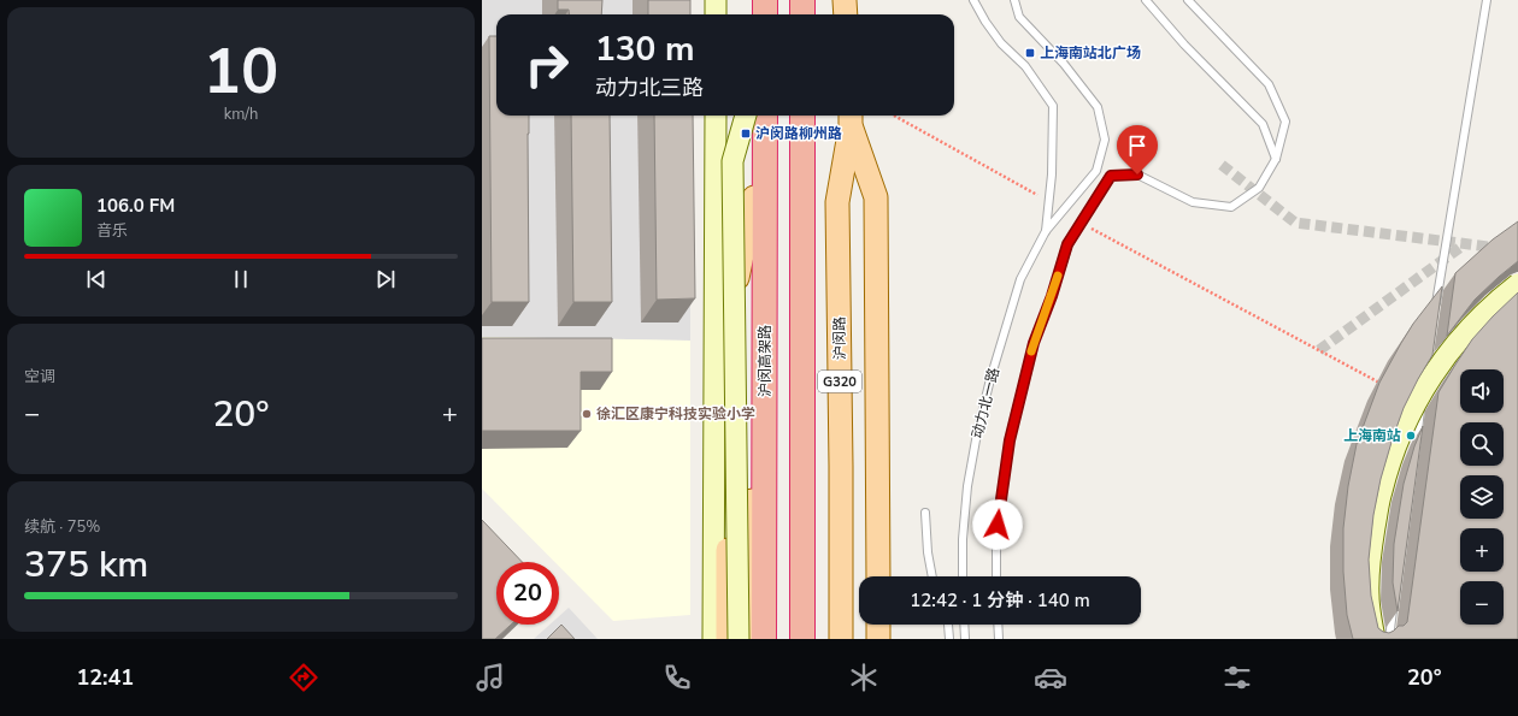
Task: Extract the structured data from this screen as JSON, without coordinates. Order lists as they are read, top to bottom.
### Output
{
  "streets": {
    "highway": ["沪闵高架路"],
    "main road": ["沪闵路", "G320"],
    "lane": ["动力北一路"]
  },
  "places": {
    "transit": ["上海南站北广场", "沪闵路柳州路"],
    "other": ["徐汇区康宁科技实验小学", "上海南站"]
  },
  "page": {
    "tile": [
      ["10", "km/h"],
      "空调",
      ["续航 · 75%", "375 km"]
    ],
    "turn": ["130 m", "动力北三路"],
    "song": ["106.0 FM", "音乐"],
    "map_buttons": ["+", "−"],
    "heat": ["−", "20°", "+"],
    "limit": "20",
    "trip": "12:42 · 1 分钟 · 140 m",
    "tabs": ["12:41", "20°"]
  }
}
